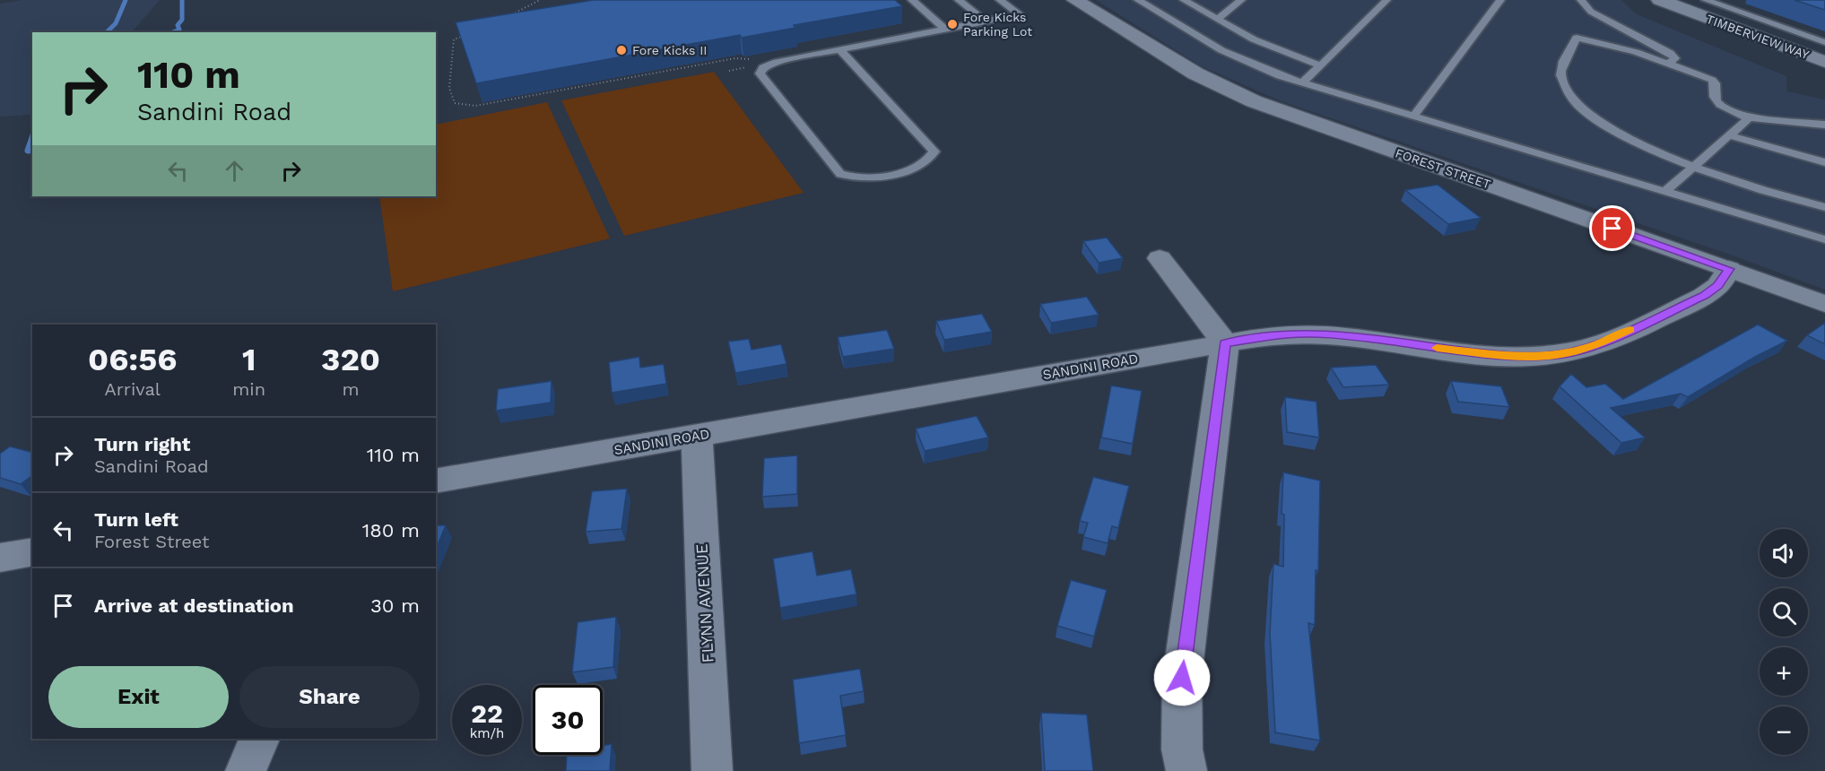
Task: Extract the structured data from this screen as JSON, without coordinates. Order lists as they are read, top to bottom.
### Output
{
  "streets": {
    "street": [
      "TIMBERVIEW WAY",
      "FOREST STREET",
      "SANDINI ROAD",
      "FLYNN AVENUE"
    ]
  },
  "crossings": [
    ["FOREST STREET", "SANDINI ROAD"],
    ["SANDINI ROAD", "FLYNN AVENUE"]
  ],
  "places": ["Fore Kicks Parking Lot", "Fore Kicks II"],
  "page": {
    "turn": ["110 m", "Sandini Road"],
    "eta": [
      "06:56",
      "Arrival",
      "1",
      "min",
      "320",
      "m"
    ],
    "list": [
      {
        "name": "Turn right",
        "note": "Sandini Road",
        "value": "110 m"
      },
      {
        "name": "Turn left",
        "note": "Forest Street",
        "value": "180 m"
      },
      {
        "name": "Arrive at destination",
        "value": "30 m"
      }
    ],
    "map_buttons": ["+", "−"],
    "buttons": ["Exit", "Share"],
    "speed": "22 km/h",
    "limit": "30"
  }
}
